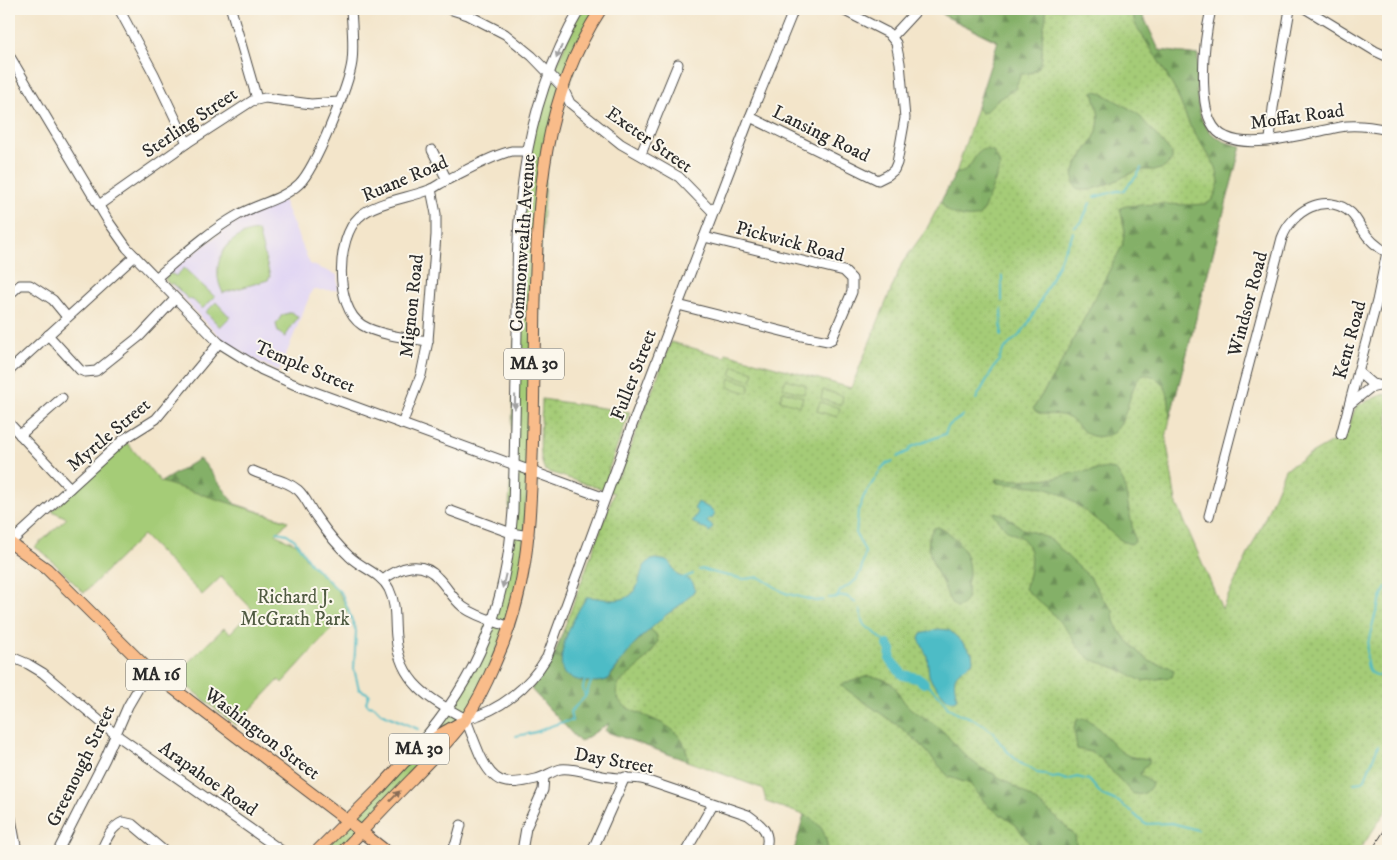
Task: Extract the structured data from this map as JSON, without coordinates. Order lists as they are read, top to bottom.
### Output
{
  "streets": {
    "main road": [
      "Commonwealth Avenue",
      "MA 30",
      "MA 16",
      "Washington Street"
    ],
    "street": [
      "Moffat Road",
      "Sterling Street",
      "Lansing Road",
      "Exeter Street",
      "Ruane Road",
      "Pickwick Road",
      "Windsor Road",
      "Mignon Road",
      "Kent Road",
      "Temple Street",
      "Fuller Street",
      "Myrtle Street",
      "Day Street",
      "Greenough Street",
      "Arapahoe Road"
    ]
  },
  "crossings": [
    ["Sterling Street", "Temple Street"],
    ["Lansing Road", "Fuller Street"],
    ["Exeter Street", "Commonwealth Avenue"],
    ["Exeter Street", "Fuller Street"],
    ["Ruane Road", "Commonwealth Avenue"],
    ["Ruane Road", "Mignon Road"],
    ["Pickwick Road", "Fuller Street"],
    ["Commonwealth Avenue", "Temple Street"],
    ["Commonwealth Avenue", "Fuller Street"],
    ["Commonwealth Avenue", "Washington Street"],
    ["Commonwealth Avenue", "Day Street"],
    ["Windsor Road", "Kent Road"],
    ["Mignon Road", "Temple Street"],
    ["Temple Street", "Fuller Street"],
    ["Temple Street", "Myrtle Street"],
    ["Fuller Street", "Day Street"],
    ["Myrtle Street", "Washington Street"],
    ["Washington Street", "Greenough Street"],
    ["Greenough Street", "Arapahoe Road"]
  ],
  "parks": ["Richard J. McGrath Park"]
}
